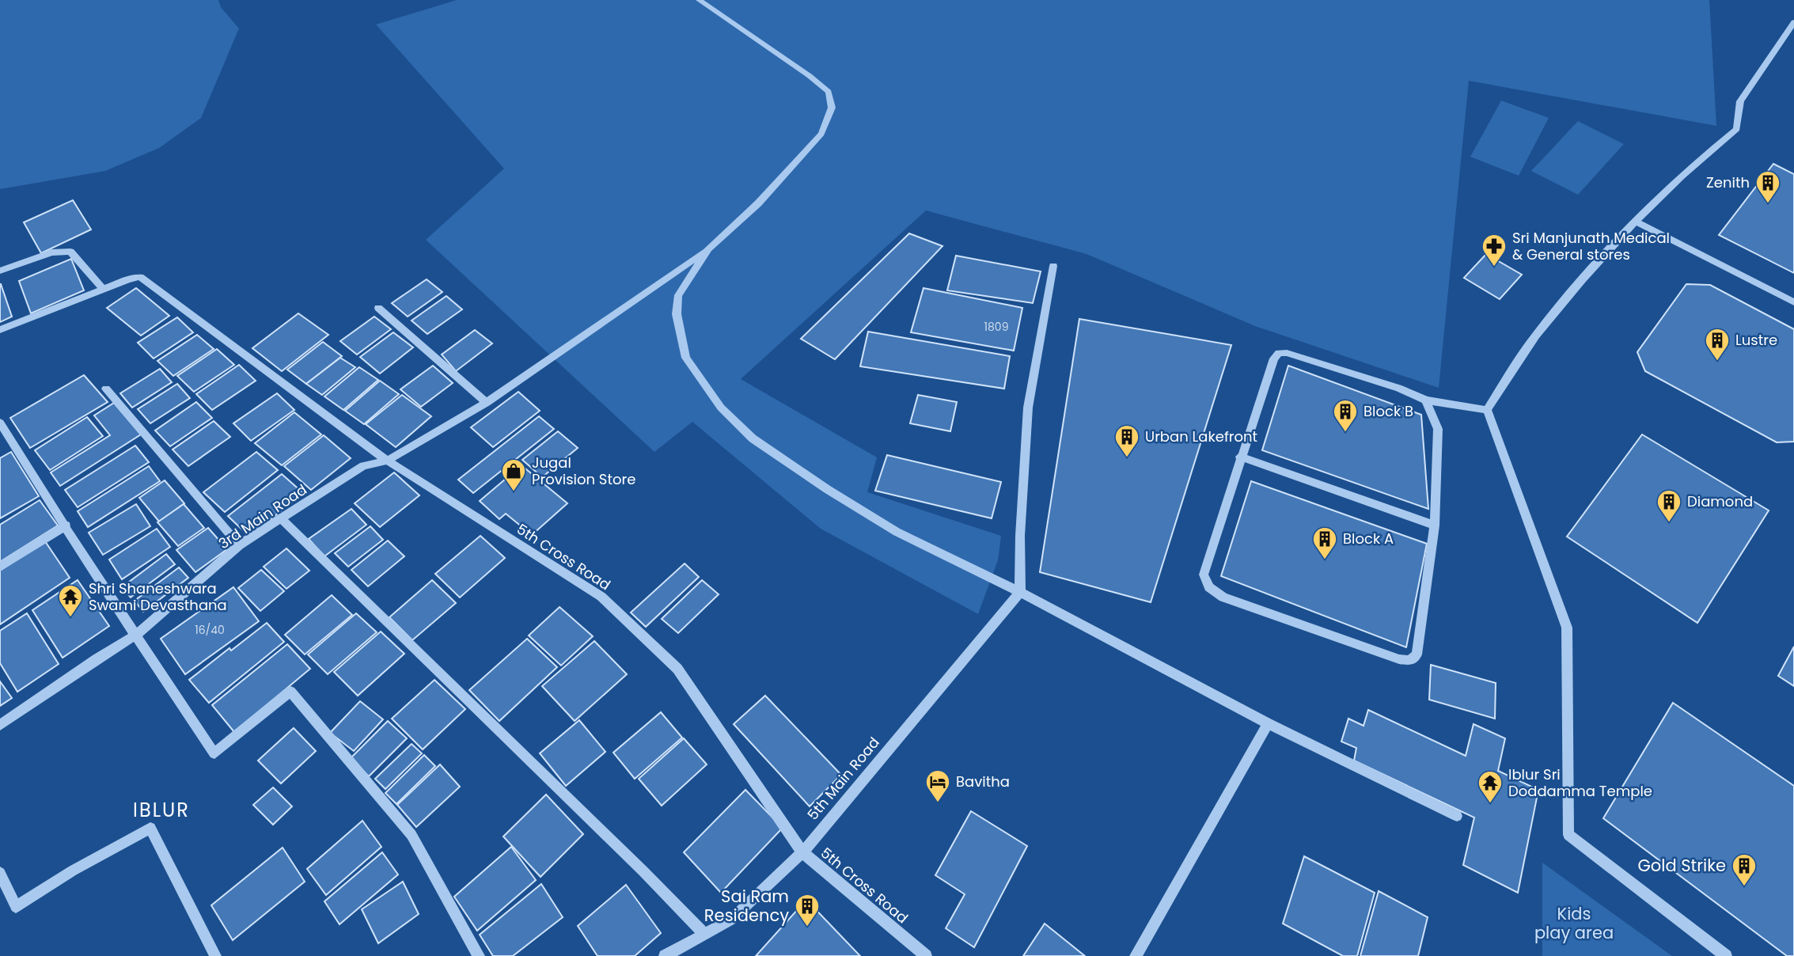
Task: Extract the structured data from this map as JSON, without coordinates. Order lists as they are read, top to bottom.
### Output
{
  "streets": {
    "street": ["3rd Main Road", "5th Cross Road", "5th Main Road"]
  },
  "crossings": [
    ["3rd Main Road", "5th Cross Road"],
    ["5th Cross Road", "5th Main Road"]
  ],
  "districts": ["IBLUR"],
  "parks": ["Kids play area"],
  "places": {
    "building": [
      "Zenith",
      "Lustre",
      "Block B",
      "Urban Lakefront",
      "Diamond",
      "Block A",
      "Gold Strike",
      "Sai Ram Residency"
    ],
    "pharmacy": ["Sri Manjunath Medical & General stores"],
    "shop": ["Jugal Provision Store"],
    "temple": ["Shri Shaneshwara Swami Devasthana", "Iblur Sri Doddamma Temple"],
    "hotel": ["Bavitha"]
  },
  "house_numbers": ["1809", "16/40"]
}
